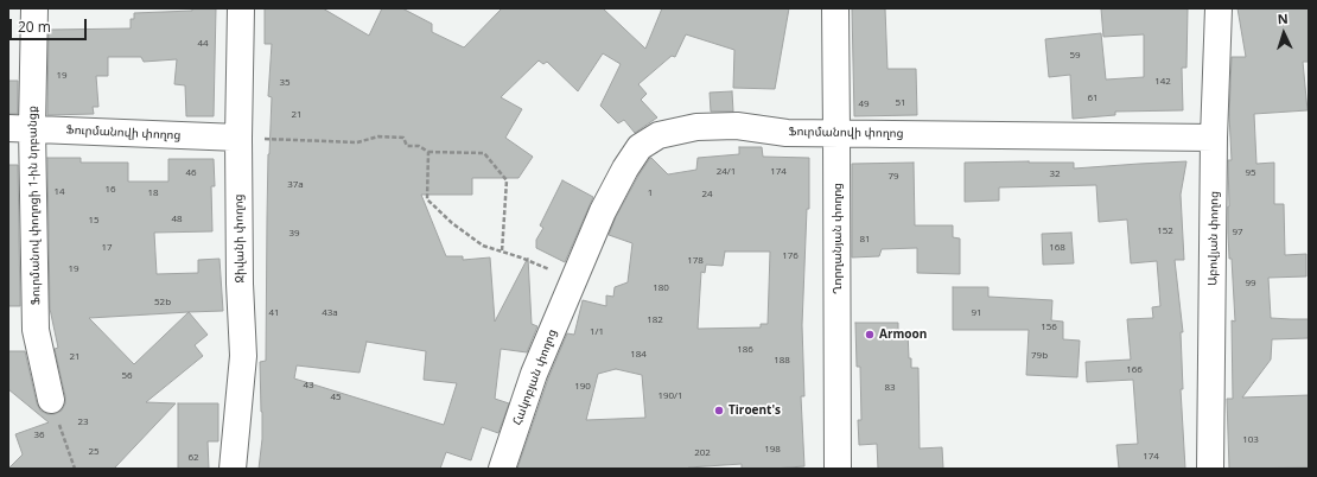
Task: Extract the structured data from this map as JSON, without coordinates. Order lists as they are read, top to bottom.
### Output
{
  "streets": {
    "street": [
      "Ֆուրմանովի փողոց",
      "Ֆուրմանով փողոցի 1-ին նրբանցք",
      "Ջիվանի փողոց",
      "Ղորղանյան փողոց",
      "Աբովյան փողոց",
      "Հակոբյան փողոց"
    ]
  },
  "crossings": [
    ["Ֆուրմանովի փողոց", "Ֆուրմանով փողոցի 1-ին նրբանցք"],
    ["Ֆուրմանովի փողոց", "Ջիվանի փողոց"],
    ["Ֆուրմանովի փողոց", "Ղորղանյան փողոց"],
    ["Ֆուրմանովի փողոց", "Աբովյան փողոց"],
    ["Ֆուրմանովի փողոց", "Հակոբյան փողոց"]
  ],
  "places": ["Armoon", "Tiroent's"],
  "house_numbers": [
    "44",
    "59",
    "19",
    "142",
    "35",
    "61",
    "51",
    "49",
    "21",
    "24/1",
    "174",
    "46",
    "95",
    "32",
    "79",
    "37a",
    "16",
    "14",
    "18",
    "1",
    "24",
    "48",
    "15",
    "152",
    "97",
    "39",
    "81",
    "17",
    "168",
    "176",
    "178",
    "19",
    "99",
    "180",
    "52b",
    "41",
    "43a",
    "91",
    "182",
    "156",
    "1/1",
    "186",
    "184",
    "79b",
    "21",
    "188",
    "166",
    "56",
    "43",
    "190",
    "83",
    "190/1",
    "45",
    "23",
    "36",
    "103",
    "198",
    "25",
    "202",
    "174",
    "62"
  ],
  "scale_bar": "20 m",
  "north": "top"
}
